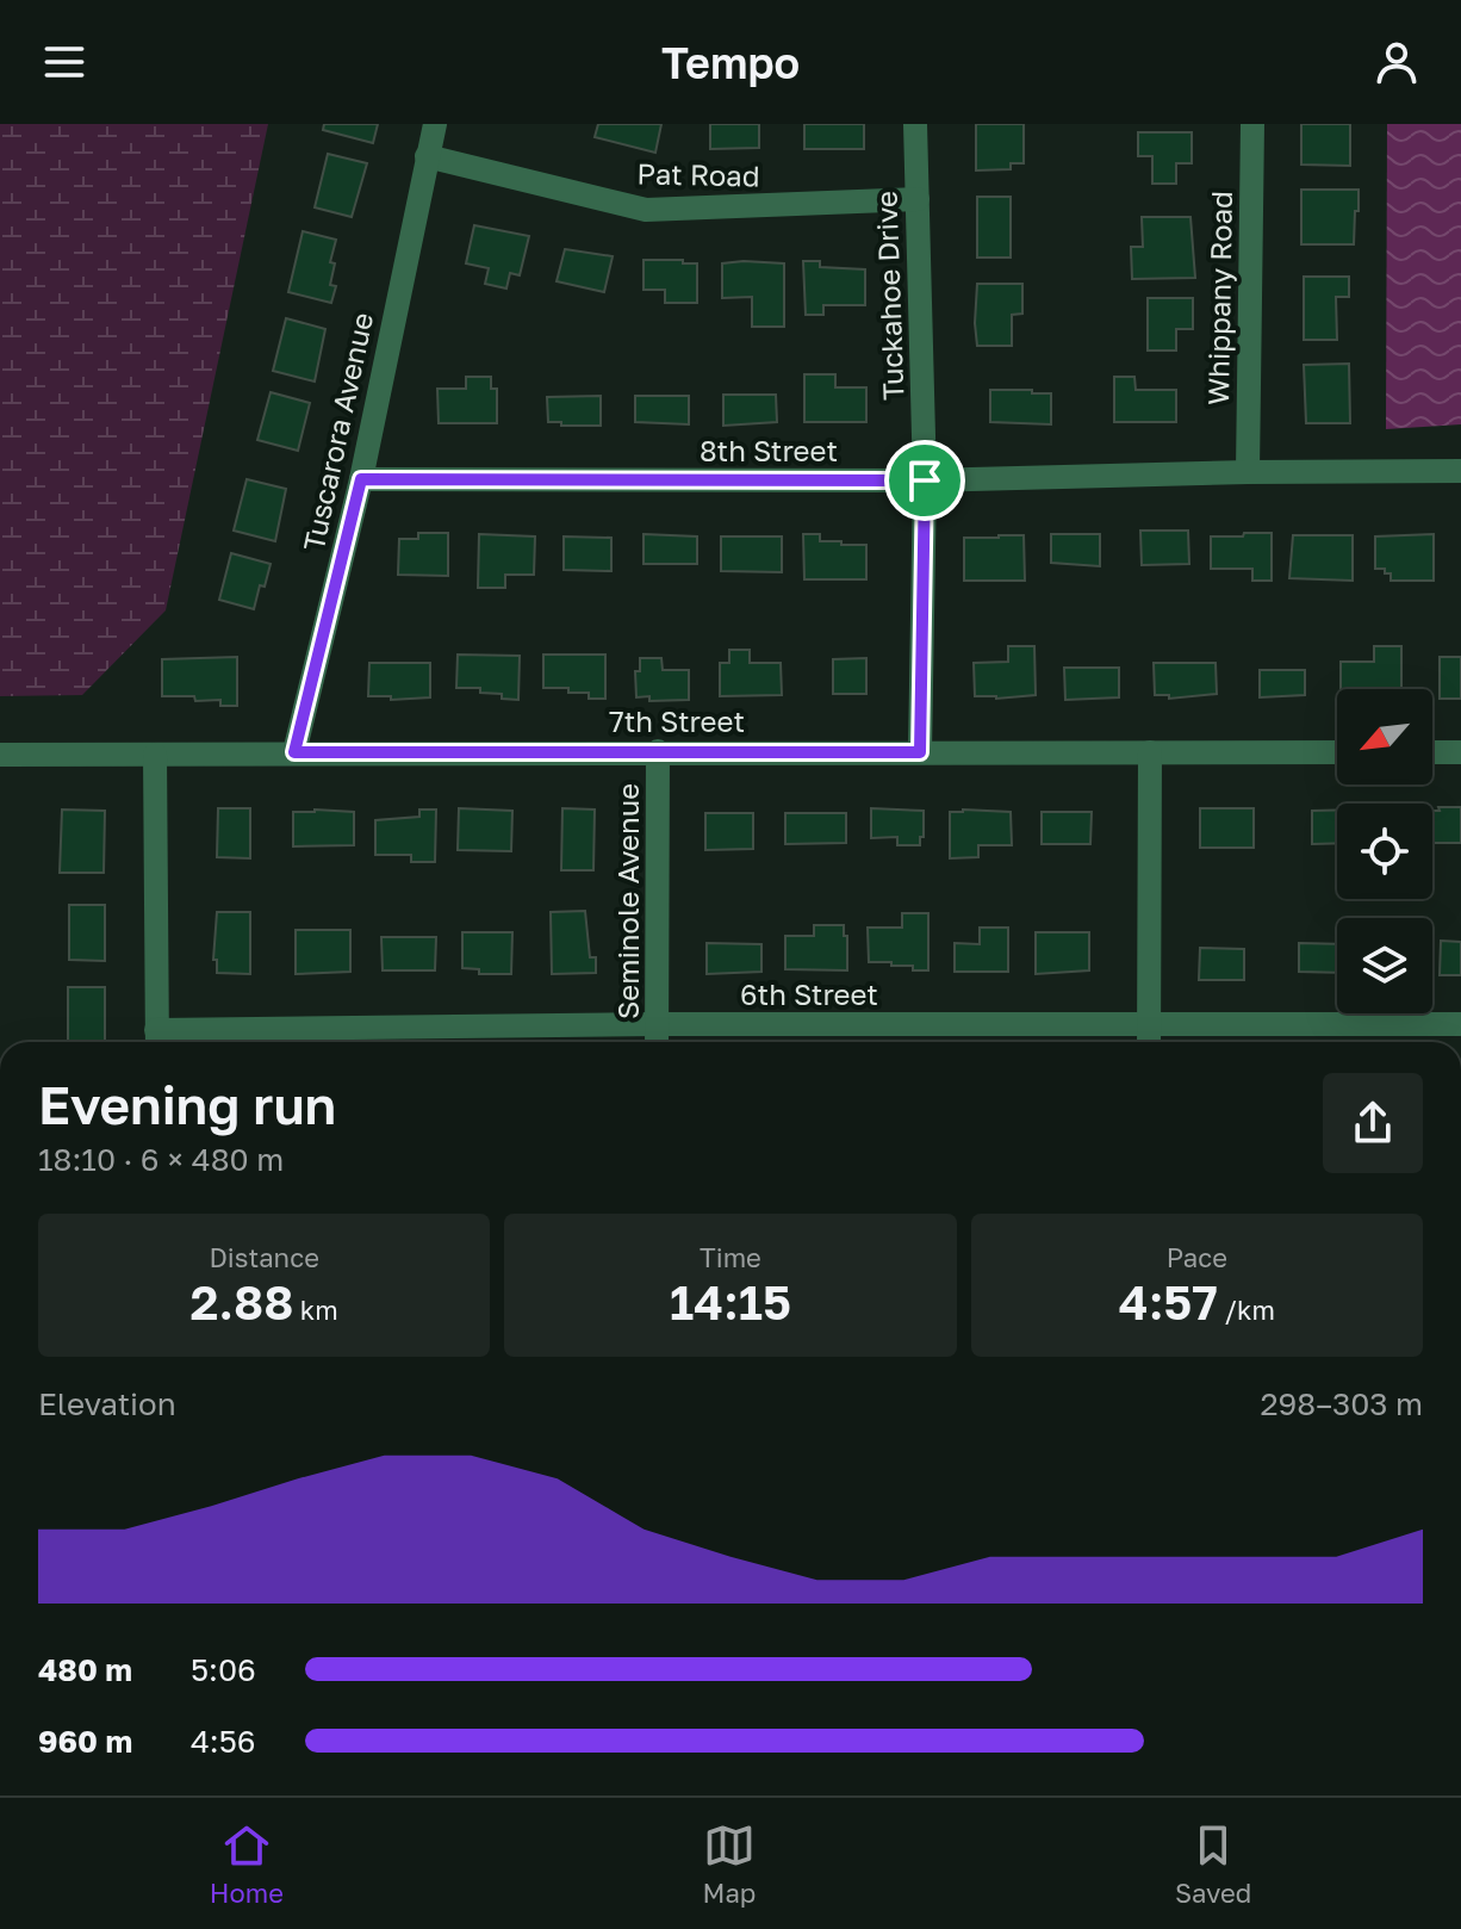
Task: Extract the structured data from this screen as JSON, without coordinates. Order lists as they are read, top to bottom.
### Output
{
  "streets": {
    "street": [
      "Pat Road",
      "Tuckahoe Drive",
      "Whippany Road",
      "Tuscarora Avenue",
      "8th Street",
      "7th Street",
      "Seminole Avenue",
      "6th Street"
    ]
  },
  "crossings": [
    ["Pat Road", "Tuckahoe Drive"],
    ["Pat Road", "Tuscarora Avenue"],
    ["Tuckahoe Drive", "8th Street"],
    ["Tuckahoe Drive", "7th Street"],
    ["Whippany Road", "8th Street"],
    ["Tuscarora Avenue", "8th Street"],
    ["Tuscarora Avenue", "7th Street"],
    ["7th Street", "Seminole Avenue"],
    ["Seminole Avenue", "6th Street"]
  ],
  "north": "bottom left",
  "page": {
    "header": "Tempo",
    "heading": ["Evening run", "18:10 · 6 × 480 m"],
    "stats": [
      ["Distance", "2.88 km"],
      ["Time", "14:15"],
      ["Pace", "4:57 /km"]
    ],
    "chart": ["Elevation", "298–303 m"],
    "list": [
      {
        "name": "480 m",
        "note": "5:06"
      },
      {
        "name": "960 m",
        "note": "4:56"
      }
    ],
    "tabs": ["Home", "Map", "Saved"]
  }
}
